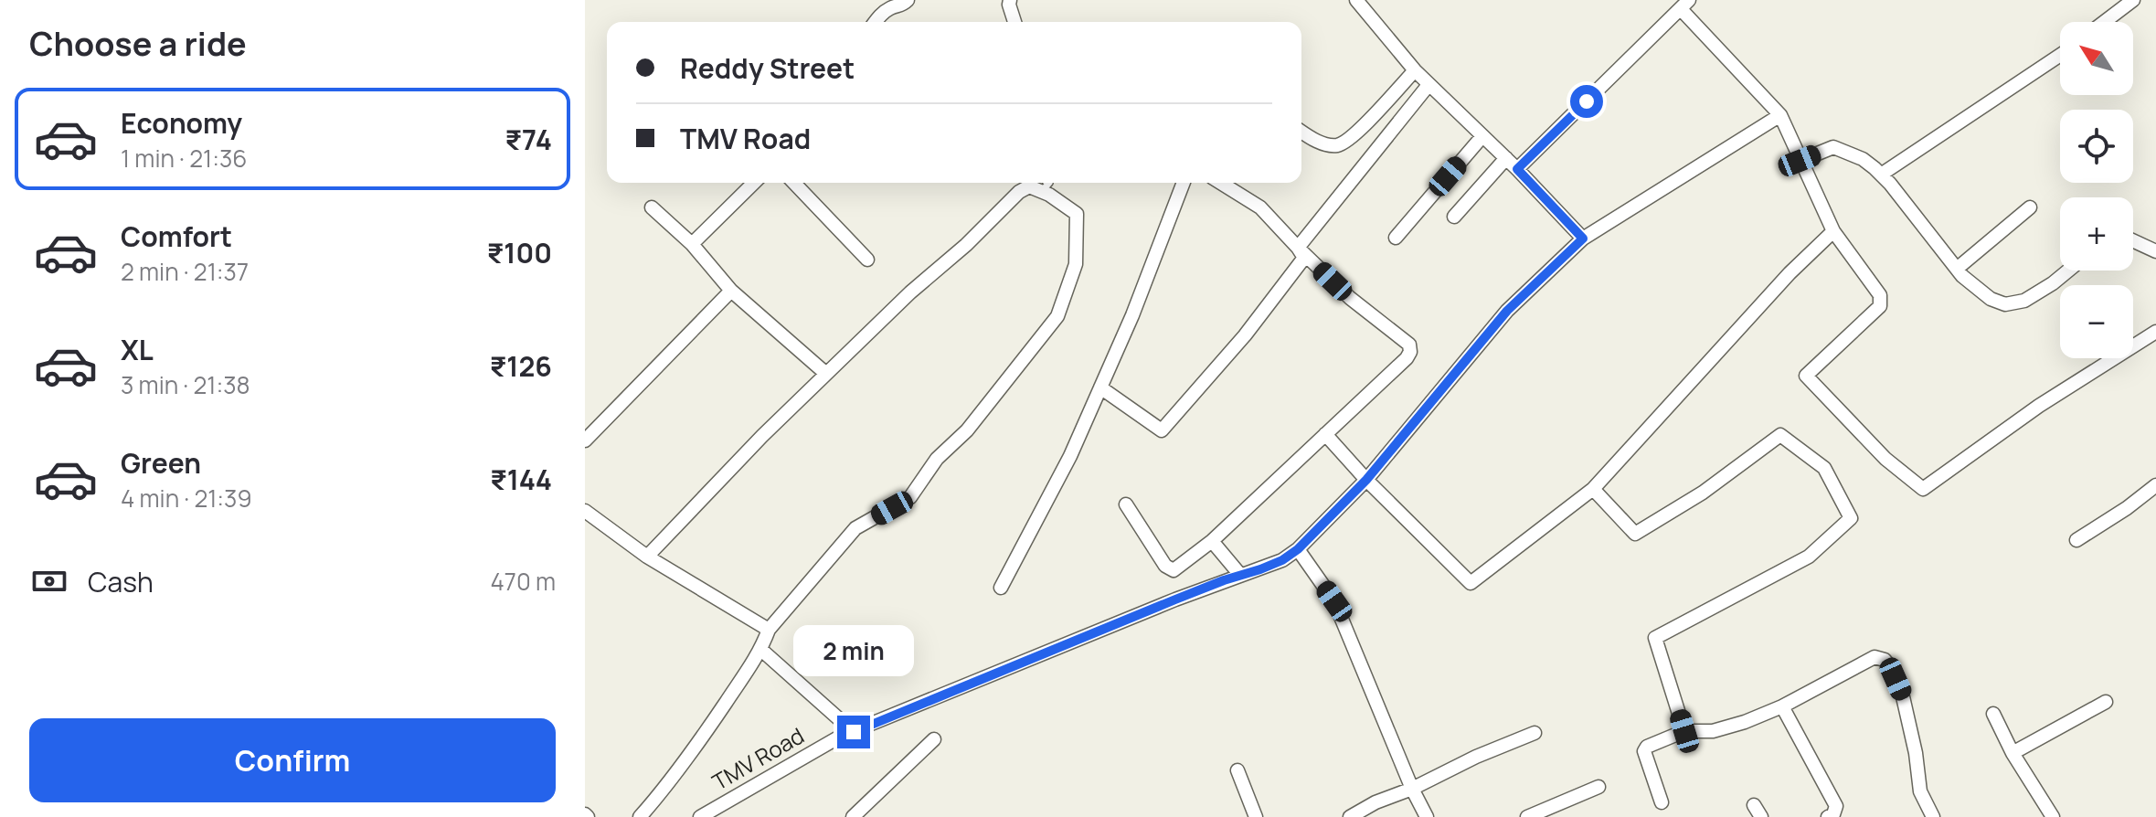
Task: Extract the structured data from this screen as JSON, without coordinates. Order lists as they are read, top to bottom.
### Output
{
  "streets": {
    "street": ["TMV Road"]
  },
  "north": "top left",
  "page": {
    "heading": "Choose a ride",
    "map_buttons": ["+", "−"],
    "banner": ["Reddy Street", "TMV Road"],
    "list": [
      {
        "name": "Economy",
        "note": "1 min · 21:36",
        "value": "₹74"
      },
      {
        "name": "Comfort",
        "note": "2 min · 21:37",
        "value": "₹100"
      },
      {
        "name": "XL",
        "note": "3 min · 21:38",
        "value": "₹126"
      },
      {
        "name": "Green",
        "note": "4 min · 21:39",
        "value": "₹144"
      }
    ],
    "pay": ["Cash", "470 m"],
    "bubble": "2 min",
    "buttons": "Confirm"
  }
}
